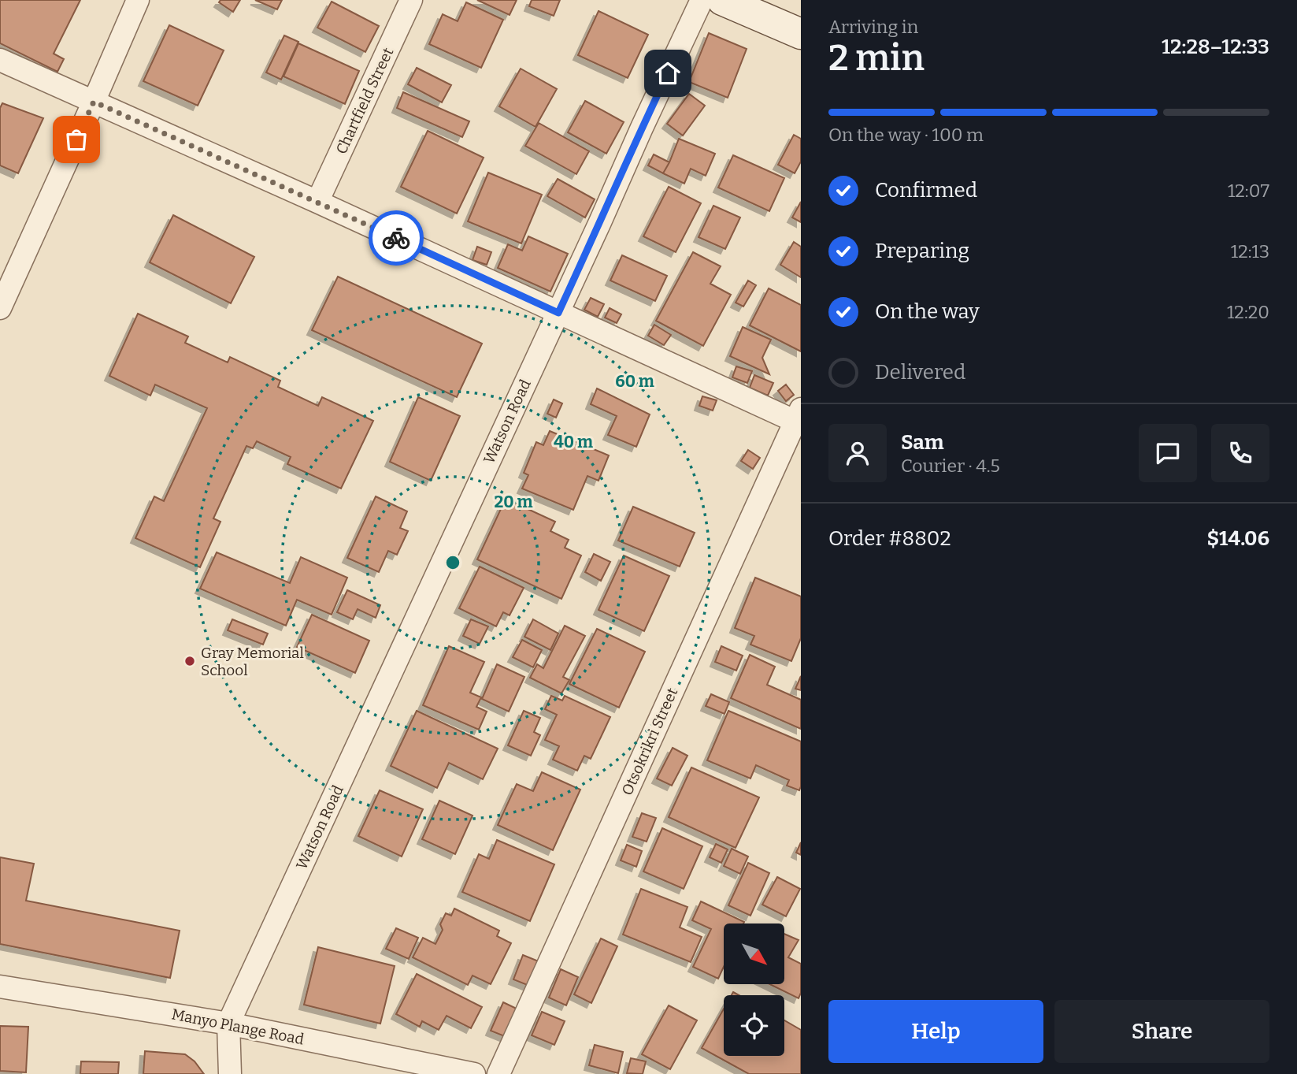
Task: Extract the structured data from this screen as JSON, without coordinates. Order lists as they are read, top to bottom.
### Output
{
  "streets": {
    "street": [
      "Chartfield Street",
      "Watson Road",
      "Otsokrikri Street",
      "Manyo Plange Road"
    ]
  },
  "crossings": [
    ["Watson Road", "Manyo Plange Road"]
  ],
  "places": ["Gray Memorial School"],
  "north": "bottom right",
  "page": {
    "heading": ["2 min", "Arriving in", "12:28–12:33"],
    "panel": [
      "Sam",
      "Courier · 4.5",
      "Order #8802",
      "$14.06"
    ],
    "bar": "On the way · 100 m",
    "list": [
      ["Confirmed", "12:07"],
      ["Preparing", "12:13"],
      ["On the way", "12:20"],
      "Delivered"
    ],
    "buttons": ["Help", "Share"]
  },
  "rings": ["60 m", "40 m", "20 m"]
}
